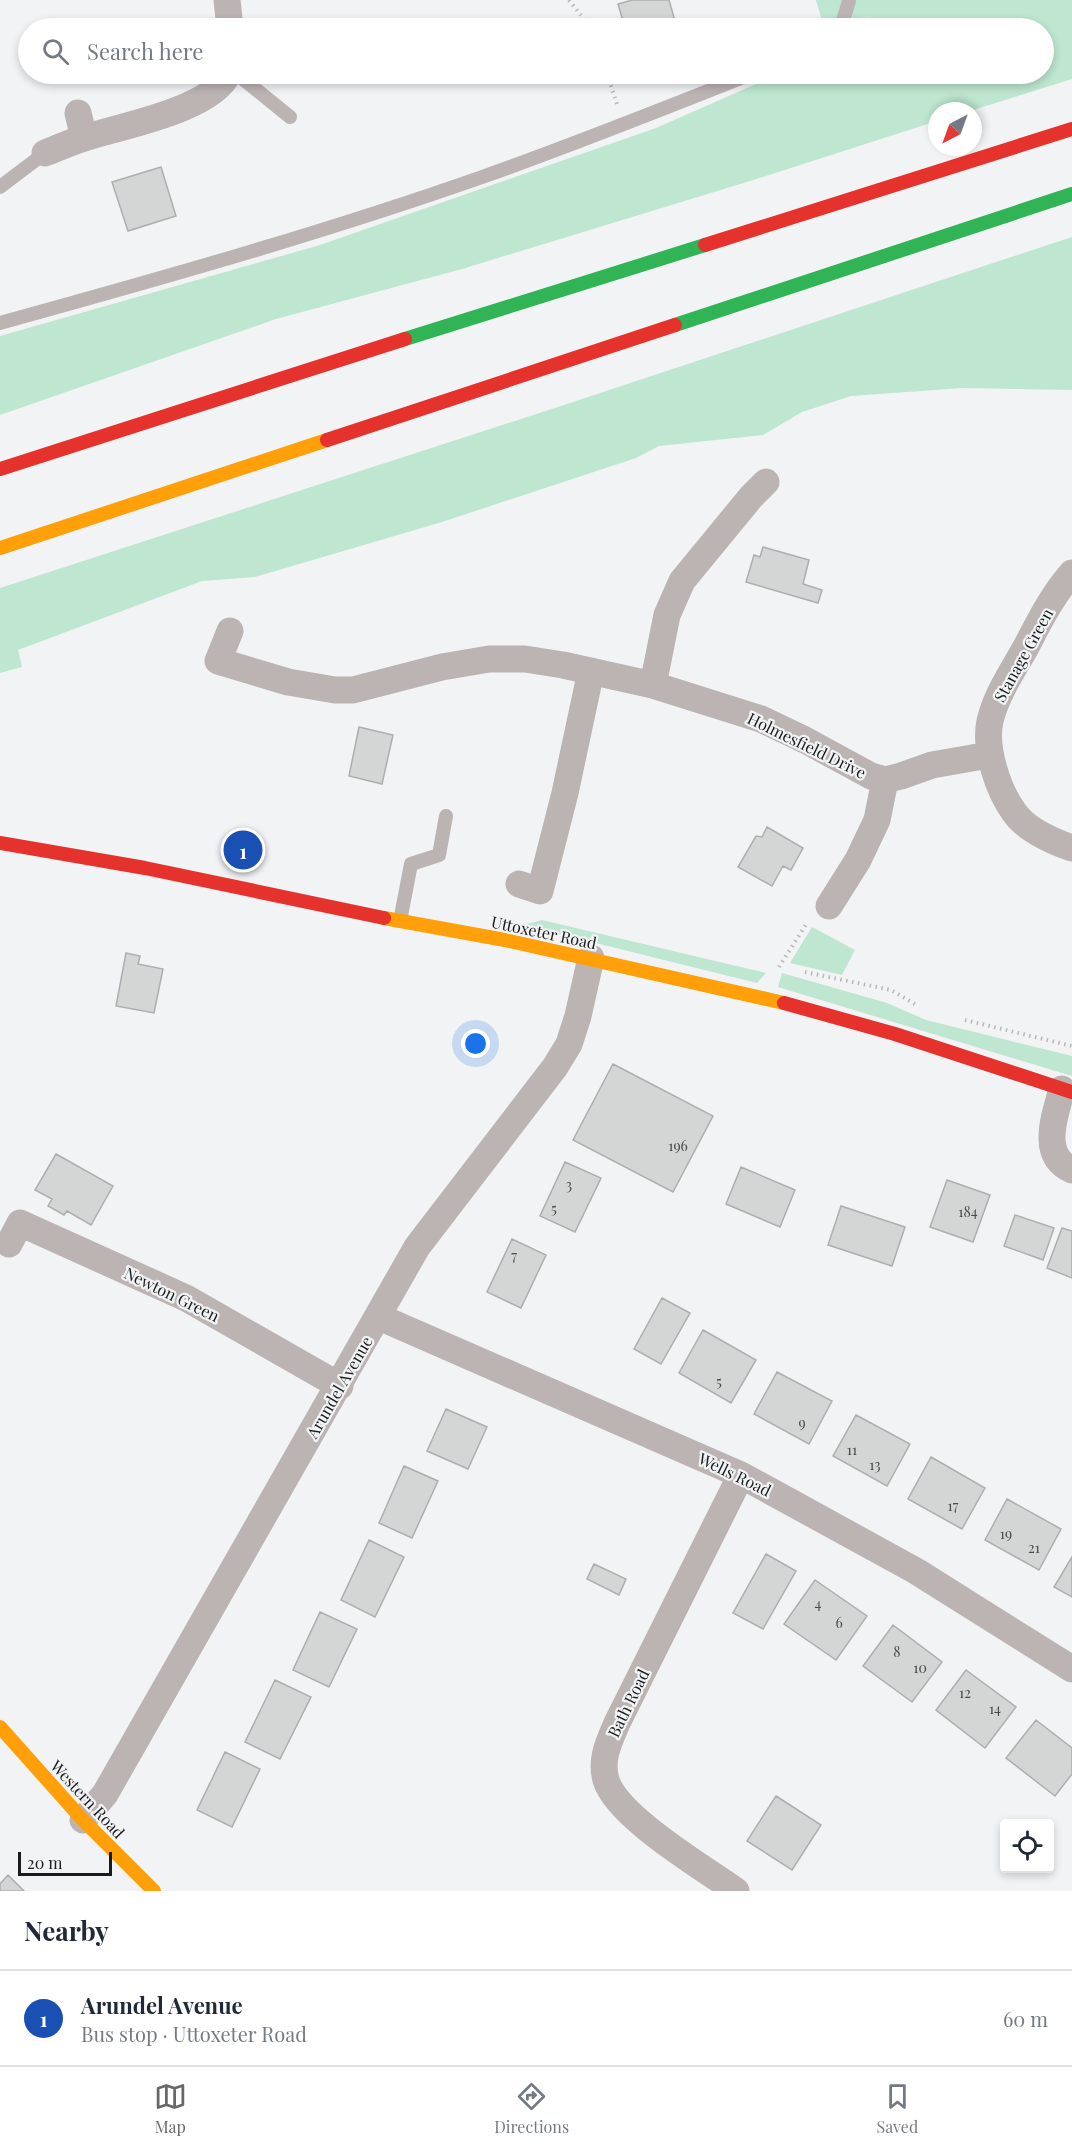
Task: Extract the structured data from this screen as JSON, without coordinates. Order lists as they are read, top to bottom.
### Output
{
  "streets": {
    "main road": ["Uttoxeter Road", "Western Road"],
    "street": [
      "Stanage Green",
      "Holmesfield Drive",
      "Newton Green",
      "Arundel Avenue",
      "Wells Road",
      "Bath Road"
    ]
  },
  "crossings": [
    ["Stanage Green", "Holmesfield Drive"],
    ["Uttoxeter Road", "Arundel Avenue"],
    ["Newton Green", "Arundel Avenue"],
    ["Arundel Avenue", "Wells Road"],
    ["Arundel Avenue", "Western Road"],
    ["Wells Road", "Bath Road"]
  ],
  "house_numbers": [
    "196",
    "3",
    "5",
    "184",
    "7",
    "5",
    "9",
    "11",
    "13",
    "17",
    "19",
    "21",
    "4",
    "6",
    "8",
    "10",
    "12",
    "14"
  ],
  "scale_bar": "20 m",
  "north": "bottom left",
  "page": {
    "search": "Search here",
    "pins": "1",
    "scale": "20 m",
    "heading": "Nearby",
    "list": [
      {
        "mark": "1",
        "name": "Arundel Avenue",
        "note": "Bus stop · Uttoxeter Road",
        "value": "60 m"
      }
    ],
    "nav": ["Map", "Directions", "Saved"]
  }
}
